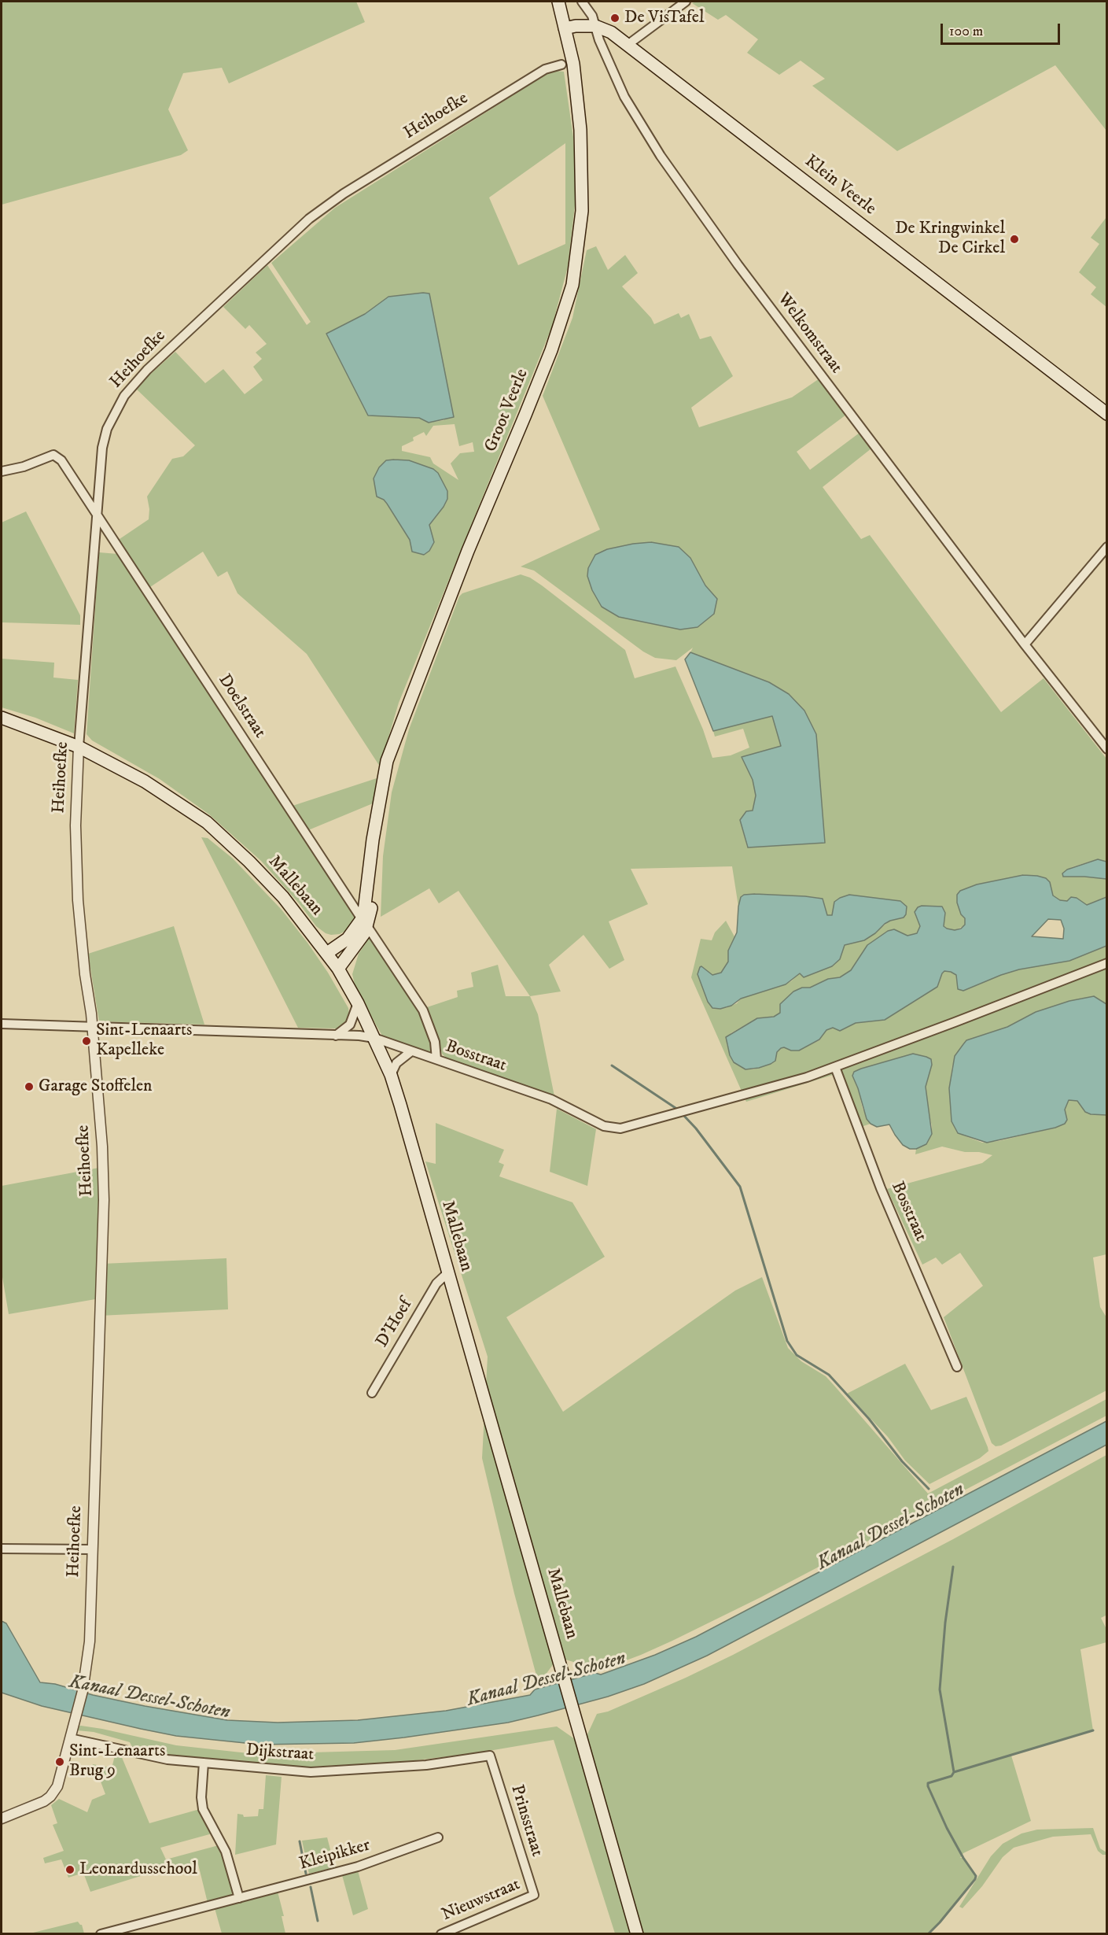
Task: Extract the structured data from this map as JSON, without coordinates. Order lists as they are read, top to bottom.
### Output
{
  "streets": {
    "main road": ["Klein Veerle", "Groot Veerle", "Mallebaan"],
    "street": [
      "Heihoefke",
      "Welkomstraat",
      "Doelstraat",
      "Bosstraat",
      "D'Hoef",
      "Dijkstraat",
      "Prinsstraat",
      "Kleipikker",
      "Nieuwstraat"
    ]
  },
  "crossings": [
    ["Heihoefke", "Doelstraat"],
    ["Heihoefke", "Mallebaan"],
    ["Heihoefke", "Bosstraat"],
    ["Heihoefke", "Dijkstraat"],
    ["Klein Veerle", "Welkomstraat"],
    ["Klein Veerle", "Groot Veerle"],
    ["Groot Veerle", "Doelstraat"],
    ["Groot Veerle", "Mallebaan"],
    ["Doelstraat", "Bosstraat"],
    ["Mallebaan", "Bosstraat"],
    ["Mallebaan", "D'Hoef"],
    ["Dijkstraat", "Prinsstraat"],
    ["Prinsstraat", "Nieuwstraat"]
  ],
  "water": ["Kanaal Dessel-Schoten"],
  "places": [
    "De VisTafel",
    "De Kringwinkel De Cirkel",
    "Sint-Lenaarts Kapelleke",
    "Garage Stoffelen",
    "Sint-Lenaarts Brug 9",
    "Leonardusschool"
  ],
  "scale_bar": "100 m"
}
